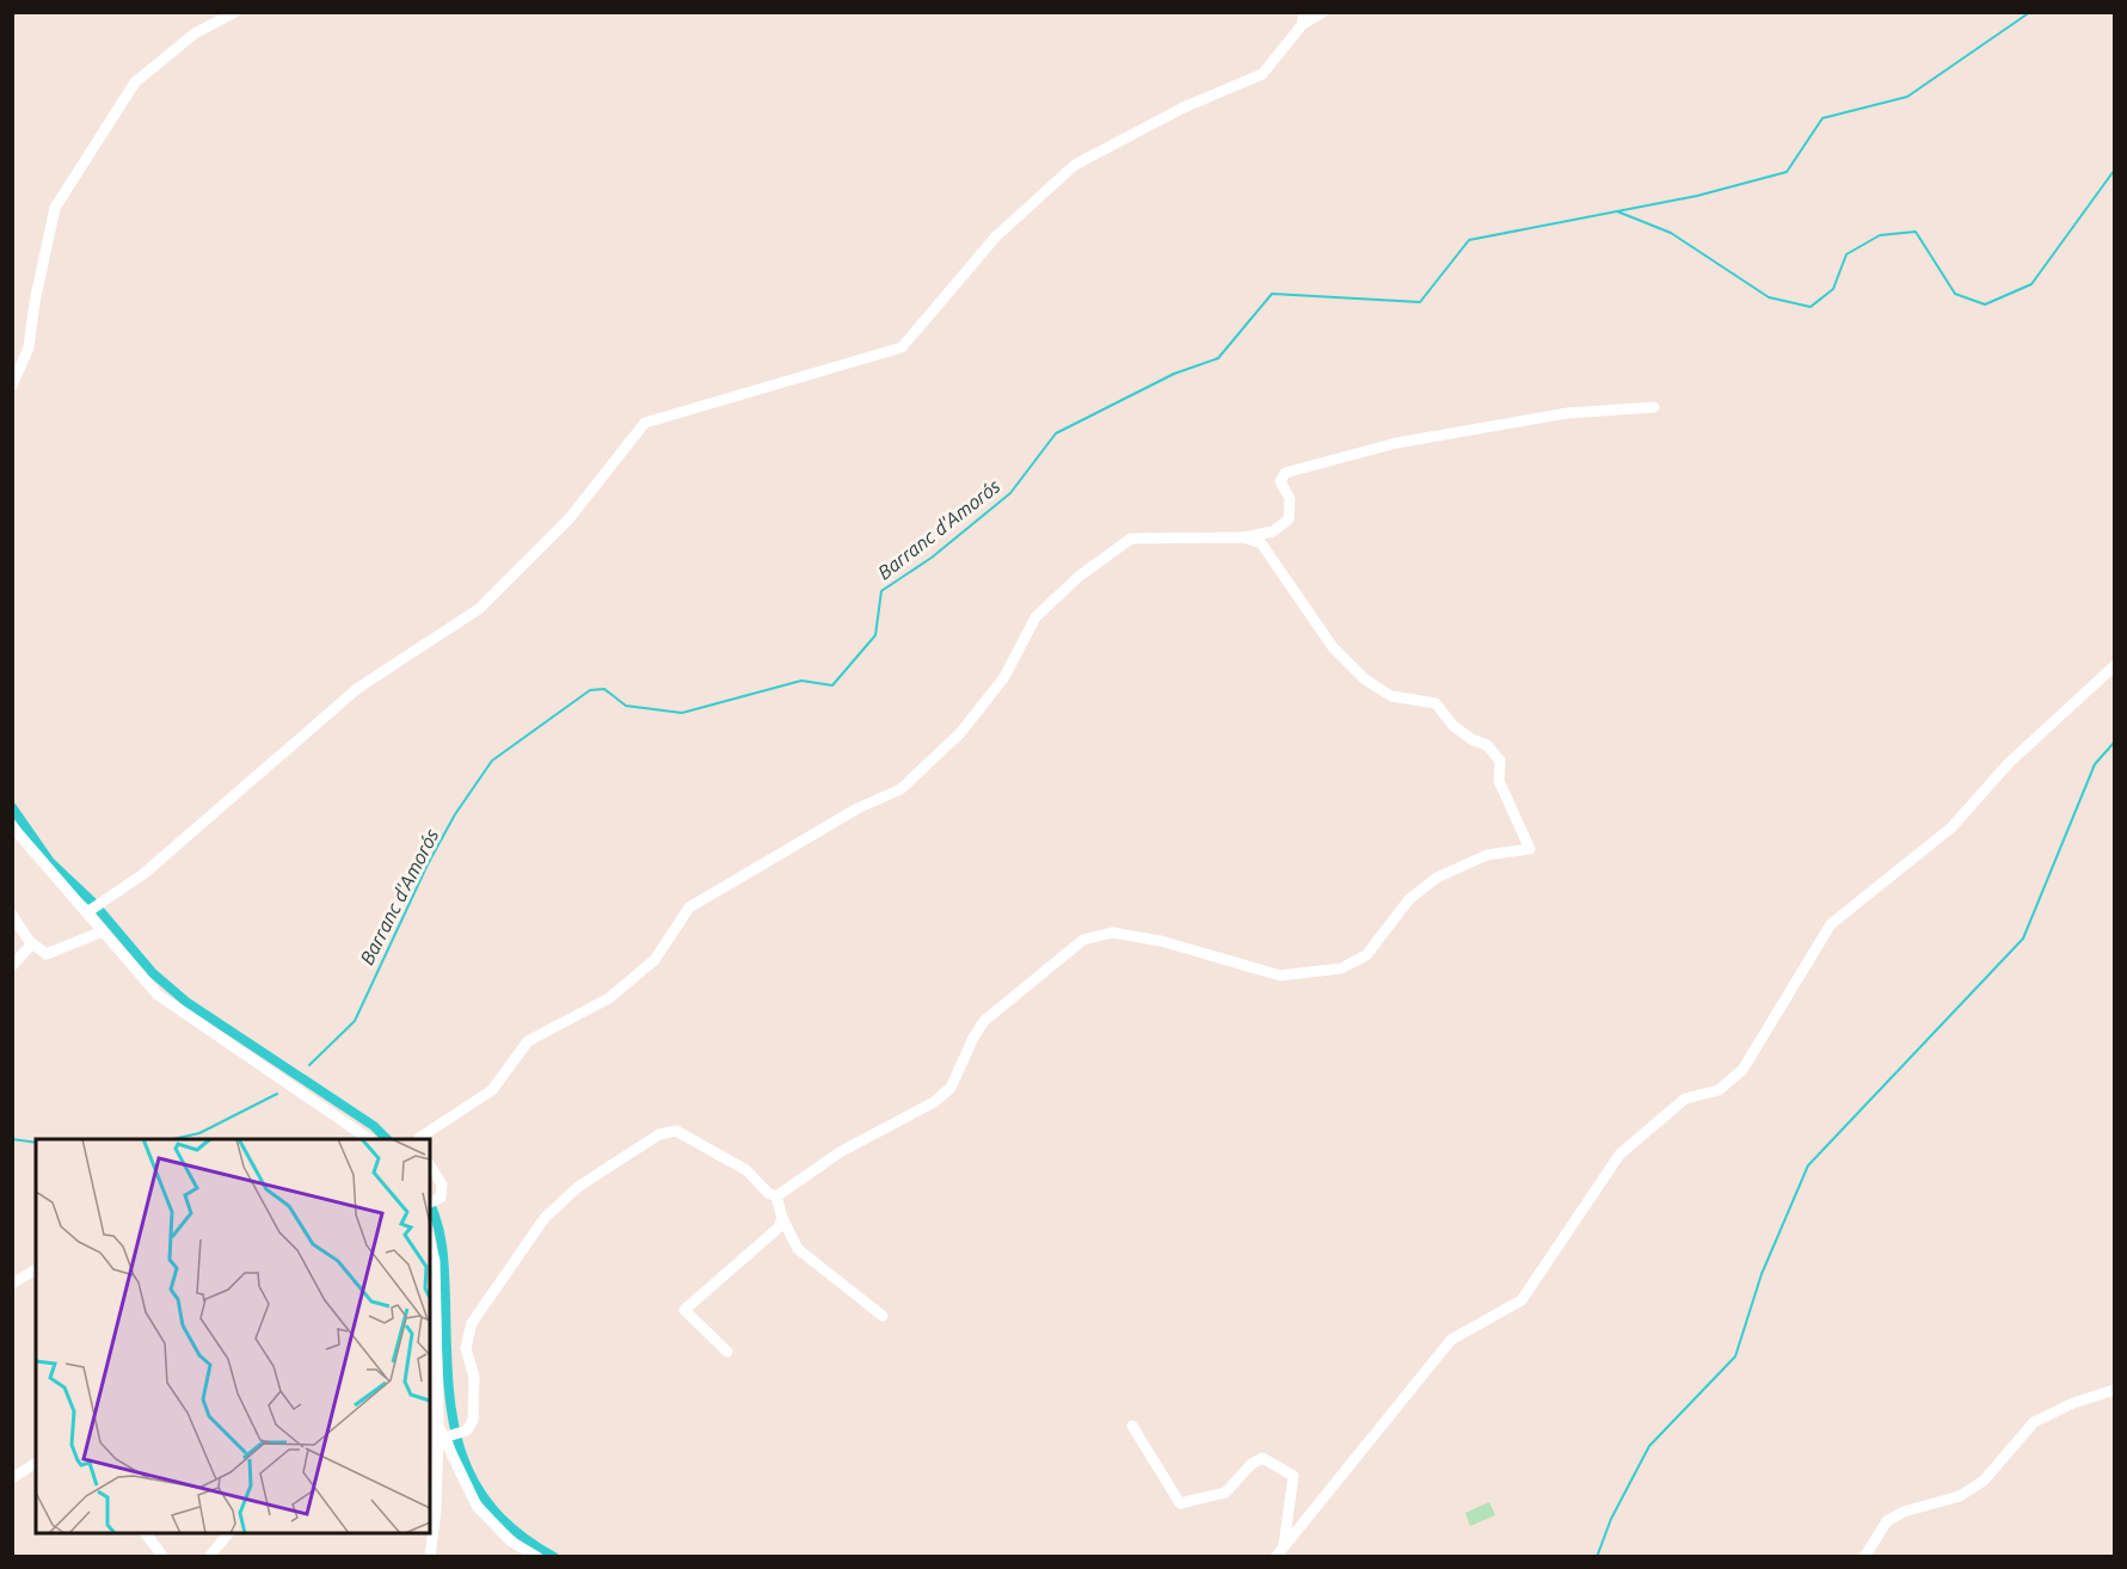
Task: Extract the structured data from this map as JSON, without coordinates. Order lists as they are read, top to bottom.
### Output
{
  "water": ["Barranc d'Amorós"]
}
